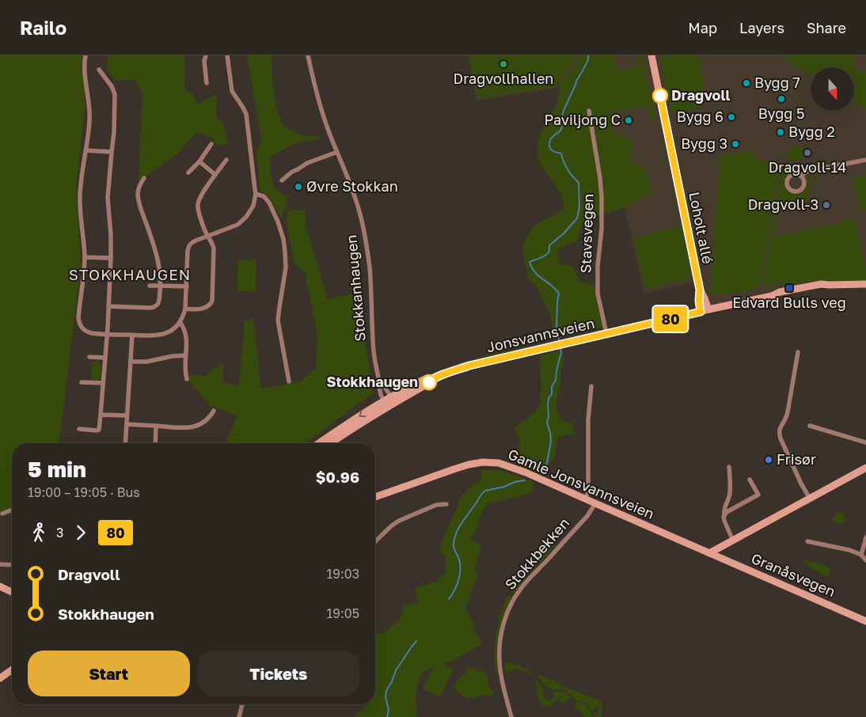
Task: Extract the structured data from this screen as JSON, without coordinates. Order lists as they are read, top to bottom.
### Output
{
  "streets": {
    "street": [
      "Loholt allé",
      "Stavsvegen",
      "Stokkanhaugen",
      "Jonsvannsveien",
      "Gamle Jonsvannsveien",
      "Stokkbekken",
      "Granåsvegen"
    ]
  },
  "crossings": [
    ["Loholt allé", "Jonsvannsveien"],
    ["Stavsvegen", "Jonsvannsveien"],
    ["Stokkanhaugen", "Jonsvannsveien"],
    ["Gamle Jonsvannsveien", "Stokkbekken"],
    ["Gamle Jonsvannsveien", "Granåsvegen"]
  ],
  "districts": ["STOKKHAUGEN"],
  "places": {
    "other": [
      "Dragvollhallen",
      "Bygg 7",
      "Dragvoll",
      "Bygg 5",
      "Bygg 6",
      "Paviljong C",
      "Bygg 2",
      "Bygg 3",
      "Dragvoll-14",
      "Øvre Stokkan",
      "Dragvoll-3",
      "Stokkhaugen",
      "Frisør"
    ],
    "transit": ["Edvard Bulls veg"]
  },
  "lines": ["bus line 80"],
  "north": "bottom",
  "page": {
    "header": "Railo",
    "nav": ["Map", "Layers", "Share"],
    "on_map": "80",
    "heading": ["5 min", "19:00 – 19:05 · Bus", "$0.96"],
    "legs": ["3", "80"],
    "list": [
      {
        "name": "Dragvoll",
        "value": "19:03"
      },
      {
        "name": "Stokkhaugen",
        "value": "19:05"
      }
    ],
    "buttons": ["Start", "Tickets"]
  }
}
